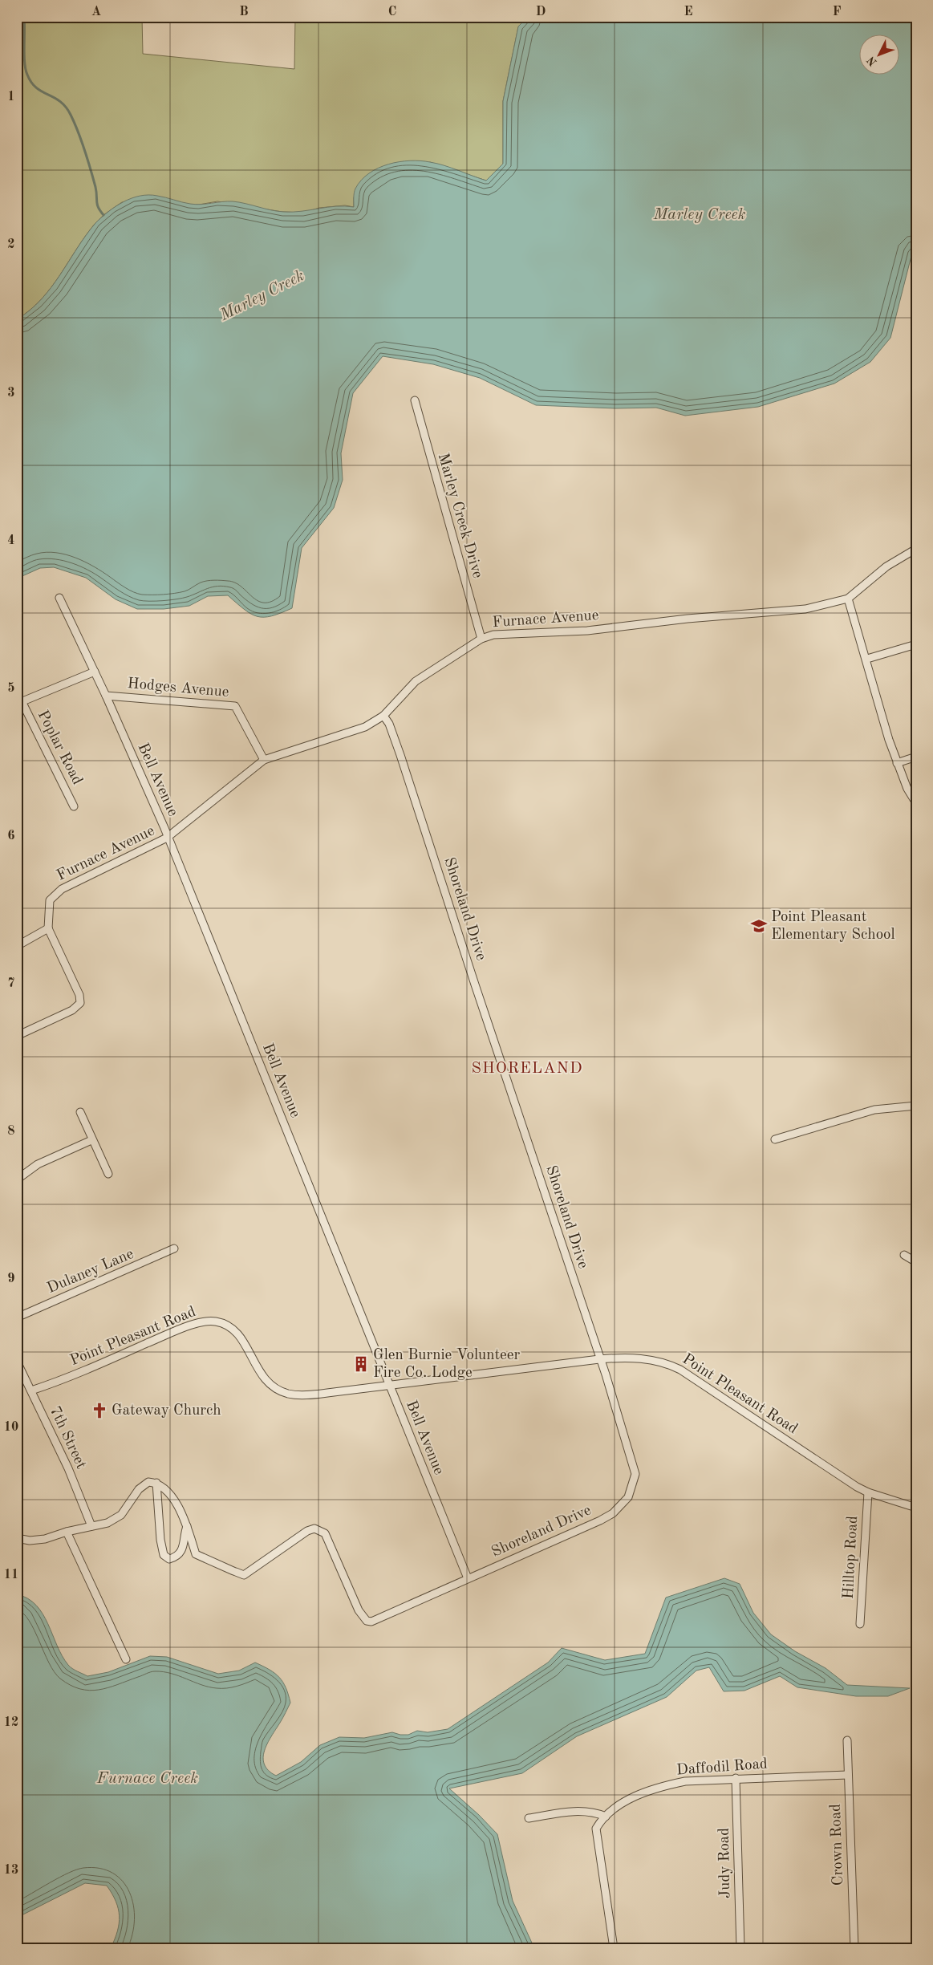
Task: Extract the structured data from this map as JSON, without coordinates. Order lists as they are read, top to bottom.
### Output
{
  "streets": {
    "street": [
      "Marley Creek Drive",
      "Furnace Avenue",
      "Hodges Avenue",
      "Poplar Road",
      "Bell Avenue",
      "Shoreland Drive",
      "Dulaney Lane",
      "Point Pleasant Road",
      "7th Street",
      "Hilltop Road",
      "Daffodil Road",
      "Crown Road",
      "Judy Road"
    ]
  },
  "crossings": [
    ["Marley Creek Drive", "Furnace Avenue"],
    ["Furnace Avenue", "Hodges Avenue"],
    ["Furnace Avenue", "Bell Avenue"],
    ["Furnace Avenue", "Shoreland Drive"],
    ["Hodges Avenue", "Bell Avenue"],
    ["Bell Avenue", "Shoreland Drive"],
    ["Bell Avenue", "Point Pleasant Road"],
    ["Shoreland Drive", "Point Pleasant Road"],
    ["Point Pleasant Road", "7th Street"],
    ["Point Pleasant Road", "Hilltop Road"],
    ["Daffodil Road", "Crown Road"],
    ["Daffodil Road", "Judy Road"]
  ],
  "districts": ["SHORELAND"],
  "water": ["Marley Creek", "Furnace Creek"],
  "places": {
    "school or university": ["Point Pleasant Elementary School"],
    "building": ["Glen Burnie Volunteer Fire Co. Lodge"],
    "church": ["Gateway Church"]
  },
  "north": "bottom left",
  "grid": {
    "columns": [
      "A",
      "B",
      "C",
      "D",
      "E",
      "F"
    ],
    "rows": [
      "1",
      "2",
      "3",
      "4",
      "5",
      "6",
      "7",
      "8",
      "9",
      "10",
      "11",
      "12",
      "13"
    ]
  }
}
